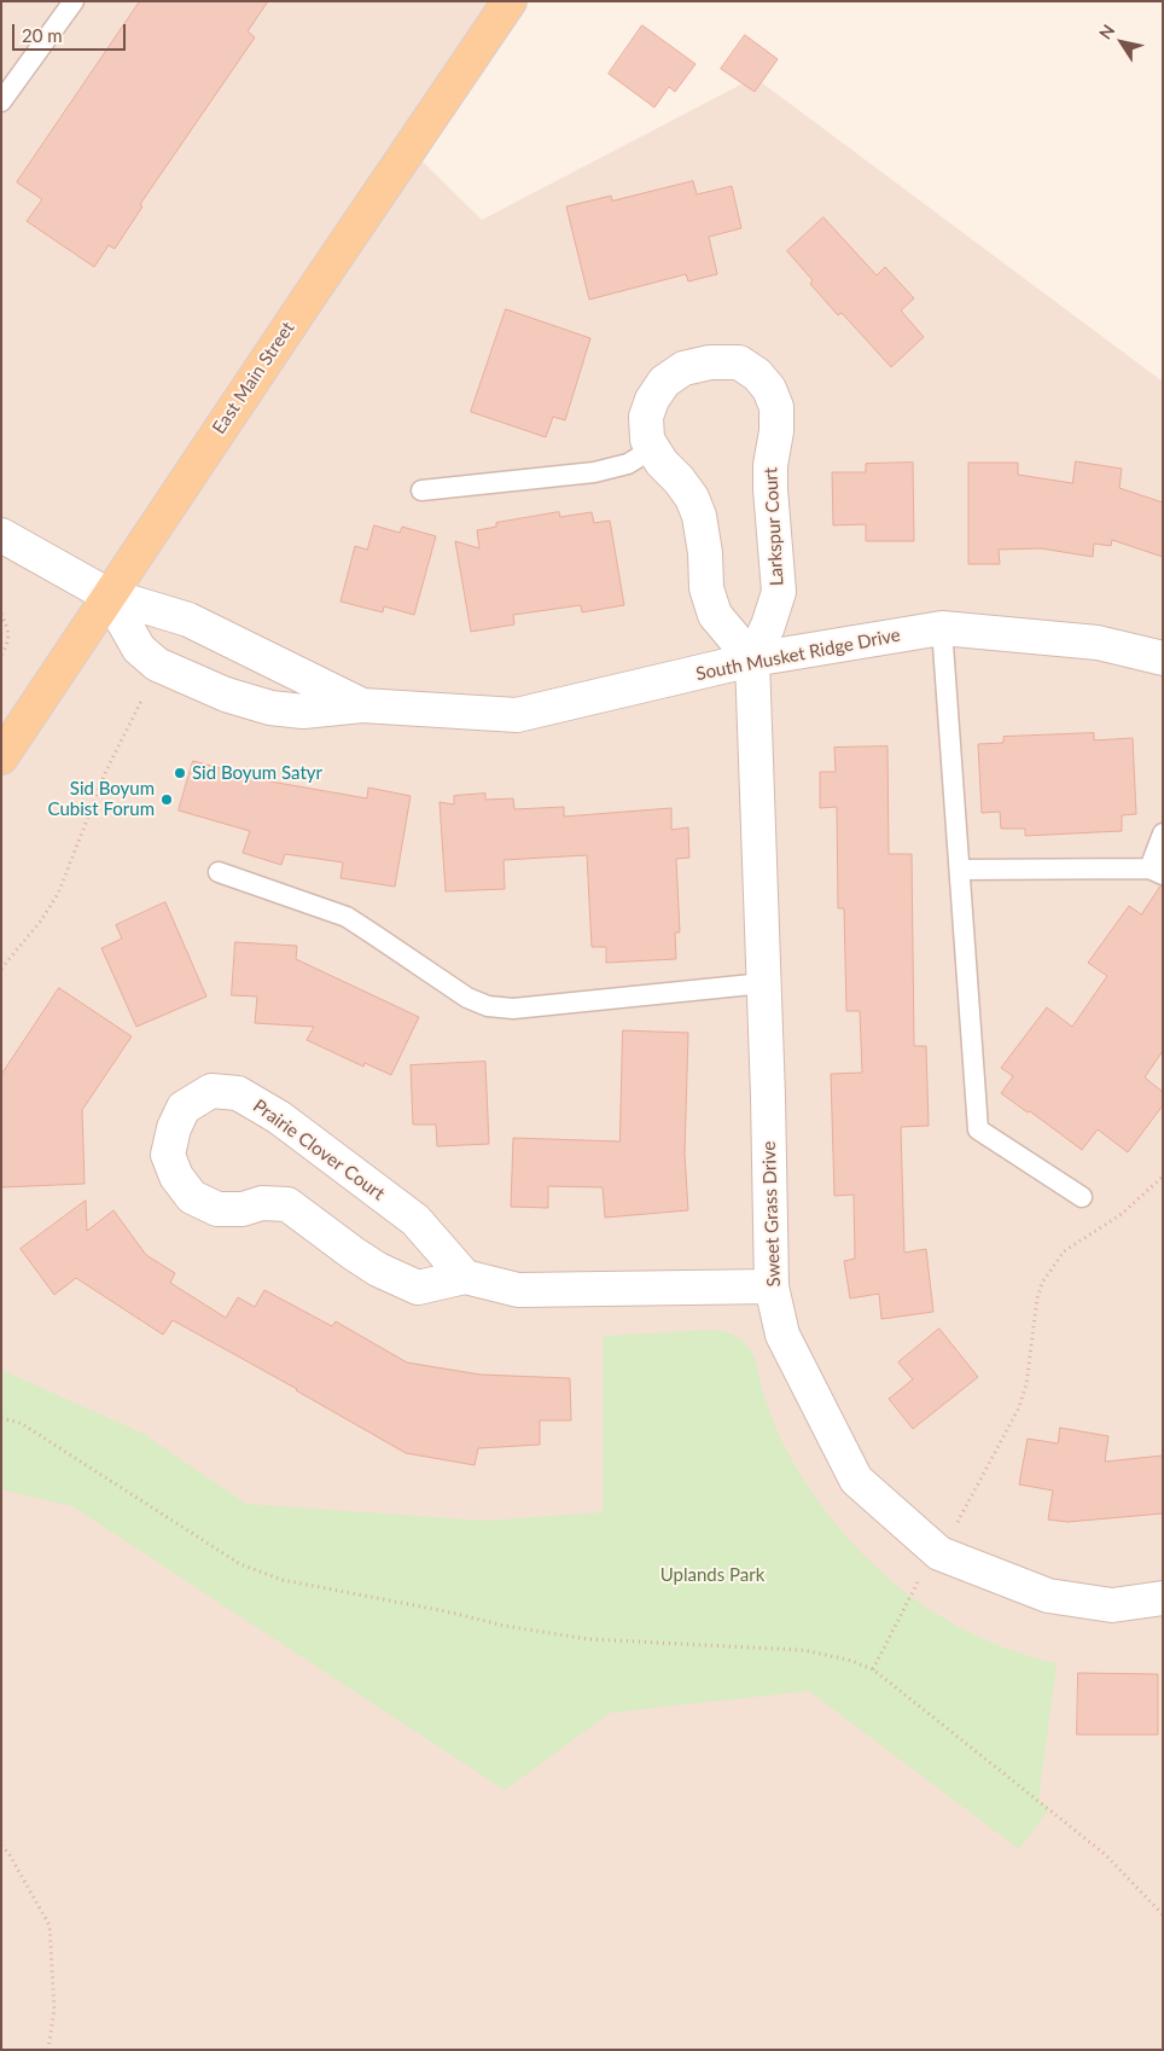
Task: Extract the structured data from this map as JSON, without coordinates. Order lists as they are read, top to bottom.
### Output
{
  "streets": {
    "main road": ["East Main Street"],
    "street": [
      "Larkspur Court",
      "South Musket Ridge Drive",
      "Prairie Clover Court",
      "Sweet Grass Drive"
    ]
  },
  "crossings": [
    ["East Main Street", "South Musket Ridge Drive"],
    ["Larkspur Court", "South Musket Ridge Drive"],
    ["Larkspur Court", "Sweet Grass Drive"],
    ["South Musket Ridge Drive", "Sweet Grass Drive"],
    ["Prairie Clover Court", "Sweet Grass Drive"]
  ],
  "parks": ["Uplands Park"],
  "places": ["Sid Boyum Satyr", "Sid Boyum Cubist Forum"],
  "scale_bar": "20 m",
  "north": "top left"
}
